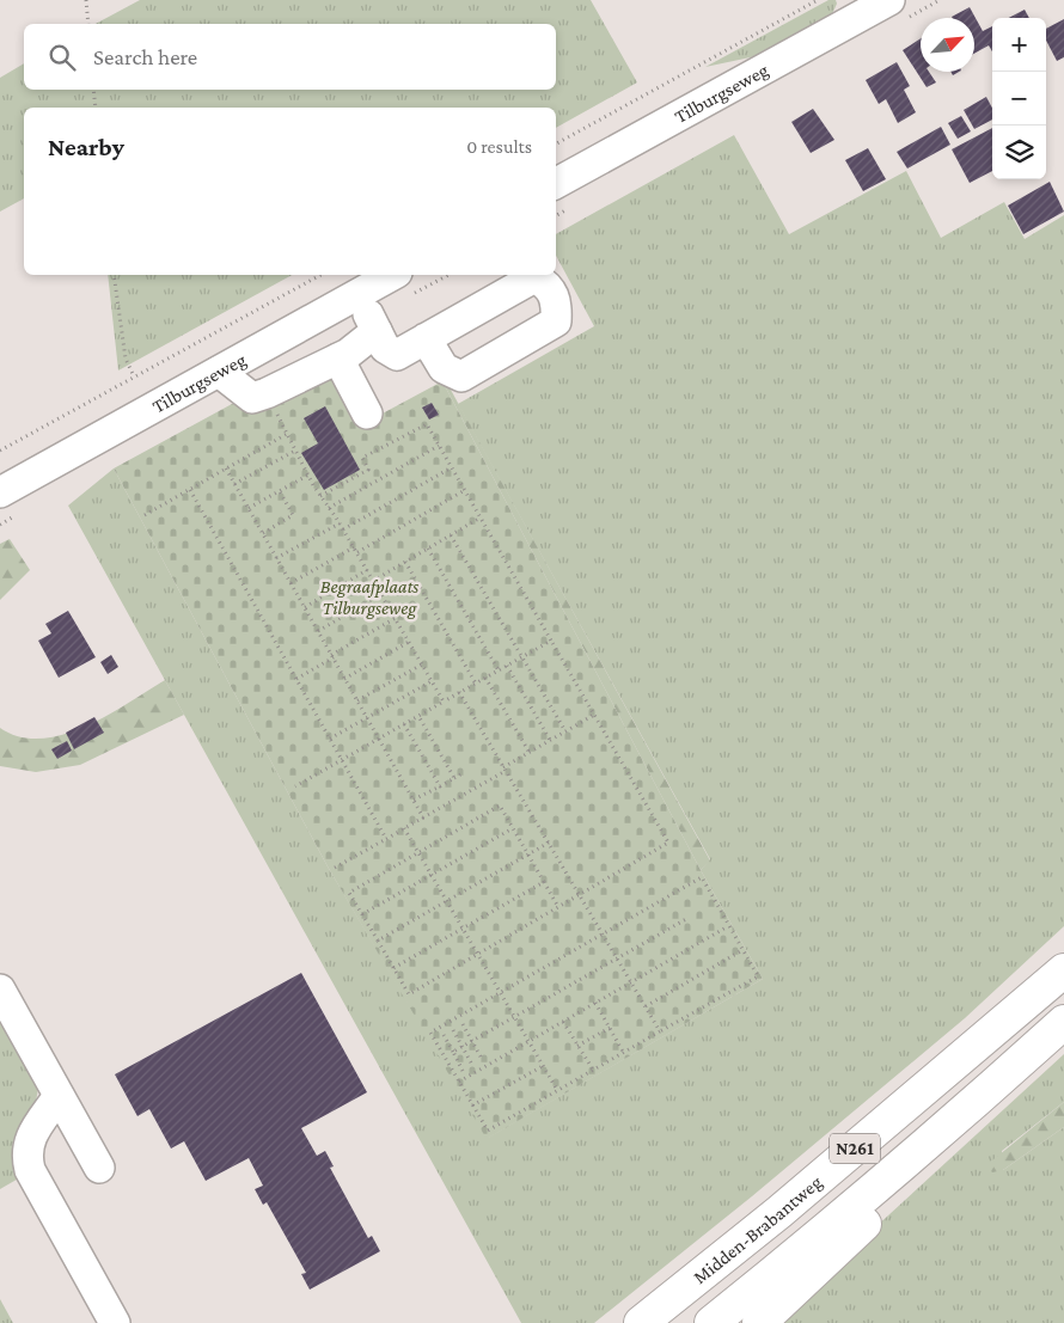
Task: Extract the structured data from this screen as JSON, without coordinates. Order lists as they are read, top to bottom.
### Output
{
  "streets": {
    "highway": ["N261", "Midden-Brabantweg"],
    "street": ["Tilburgseweg"]
  },
  "parks": ["Begraafplaats Tilburgseweg"],
  "north": "top right",
  "page": {
    "map_buttons": ["+", "−"],
    "search": "Search here",
    "heading": ["Nearby", "0 results"]
  }
}
